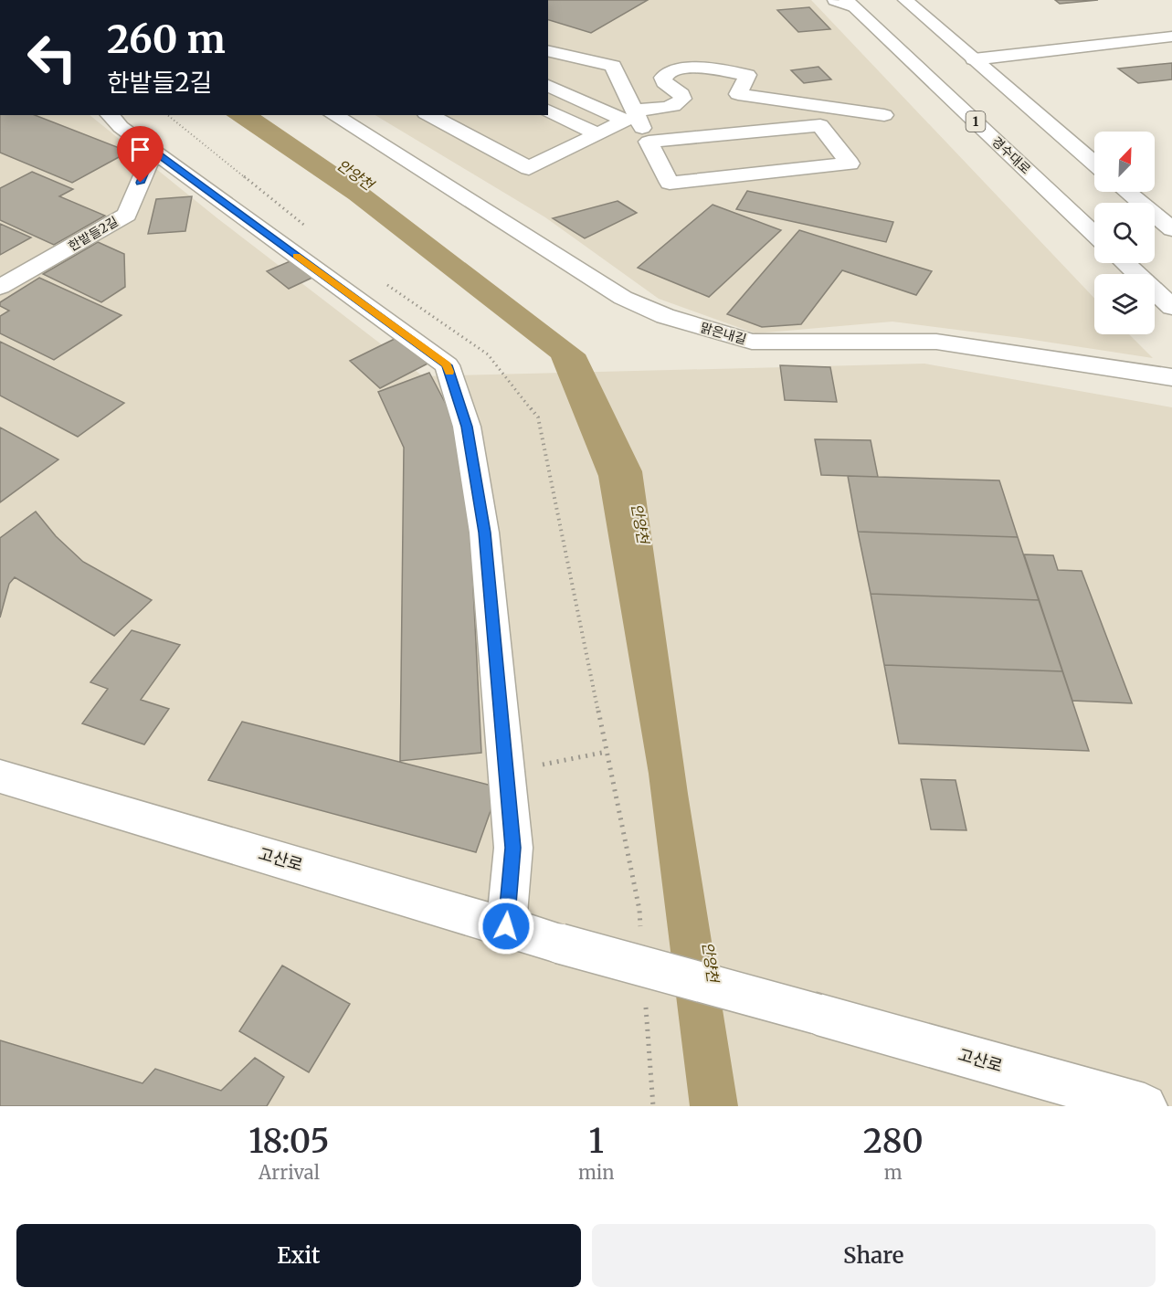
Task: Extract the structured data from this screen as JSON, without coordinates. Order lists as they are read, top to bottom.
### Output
{
  "streets": {
    "street": [
      "1",
      "경수대로",
      "한밭들2길",
      "맑은내길",
      "고산로"
    ]
  },
  "water": ["안양천"],
  "north": "top right",
  "page": {
    "turn": ["260 m", "한밭들2길"],
    "eta": [
      "18:05",
      "Arrival",
      "1",
      "min",
      "280",
      "m"
    ],
    "buttons": ["Exit", "Share"]
  }
}
